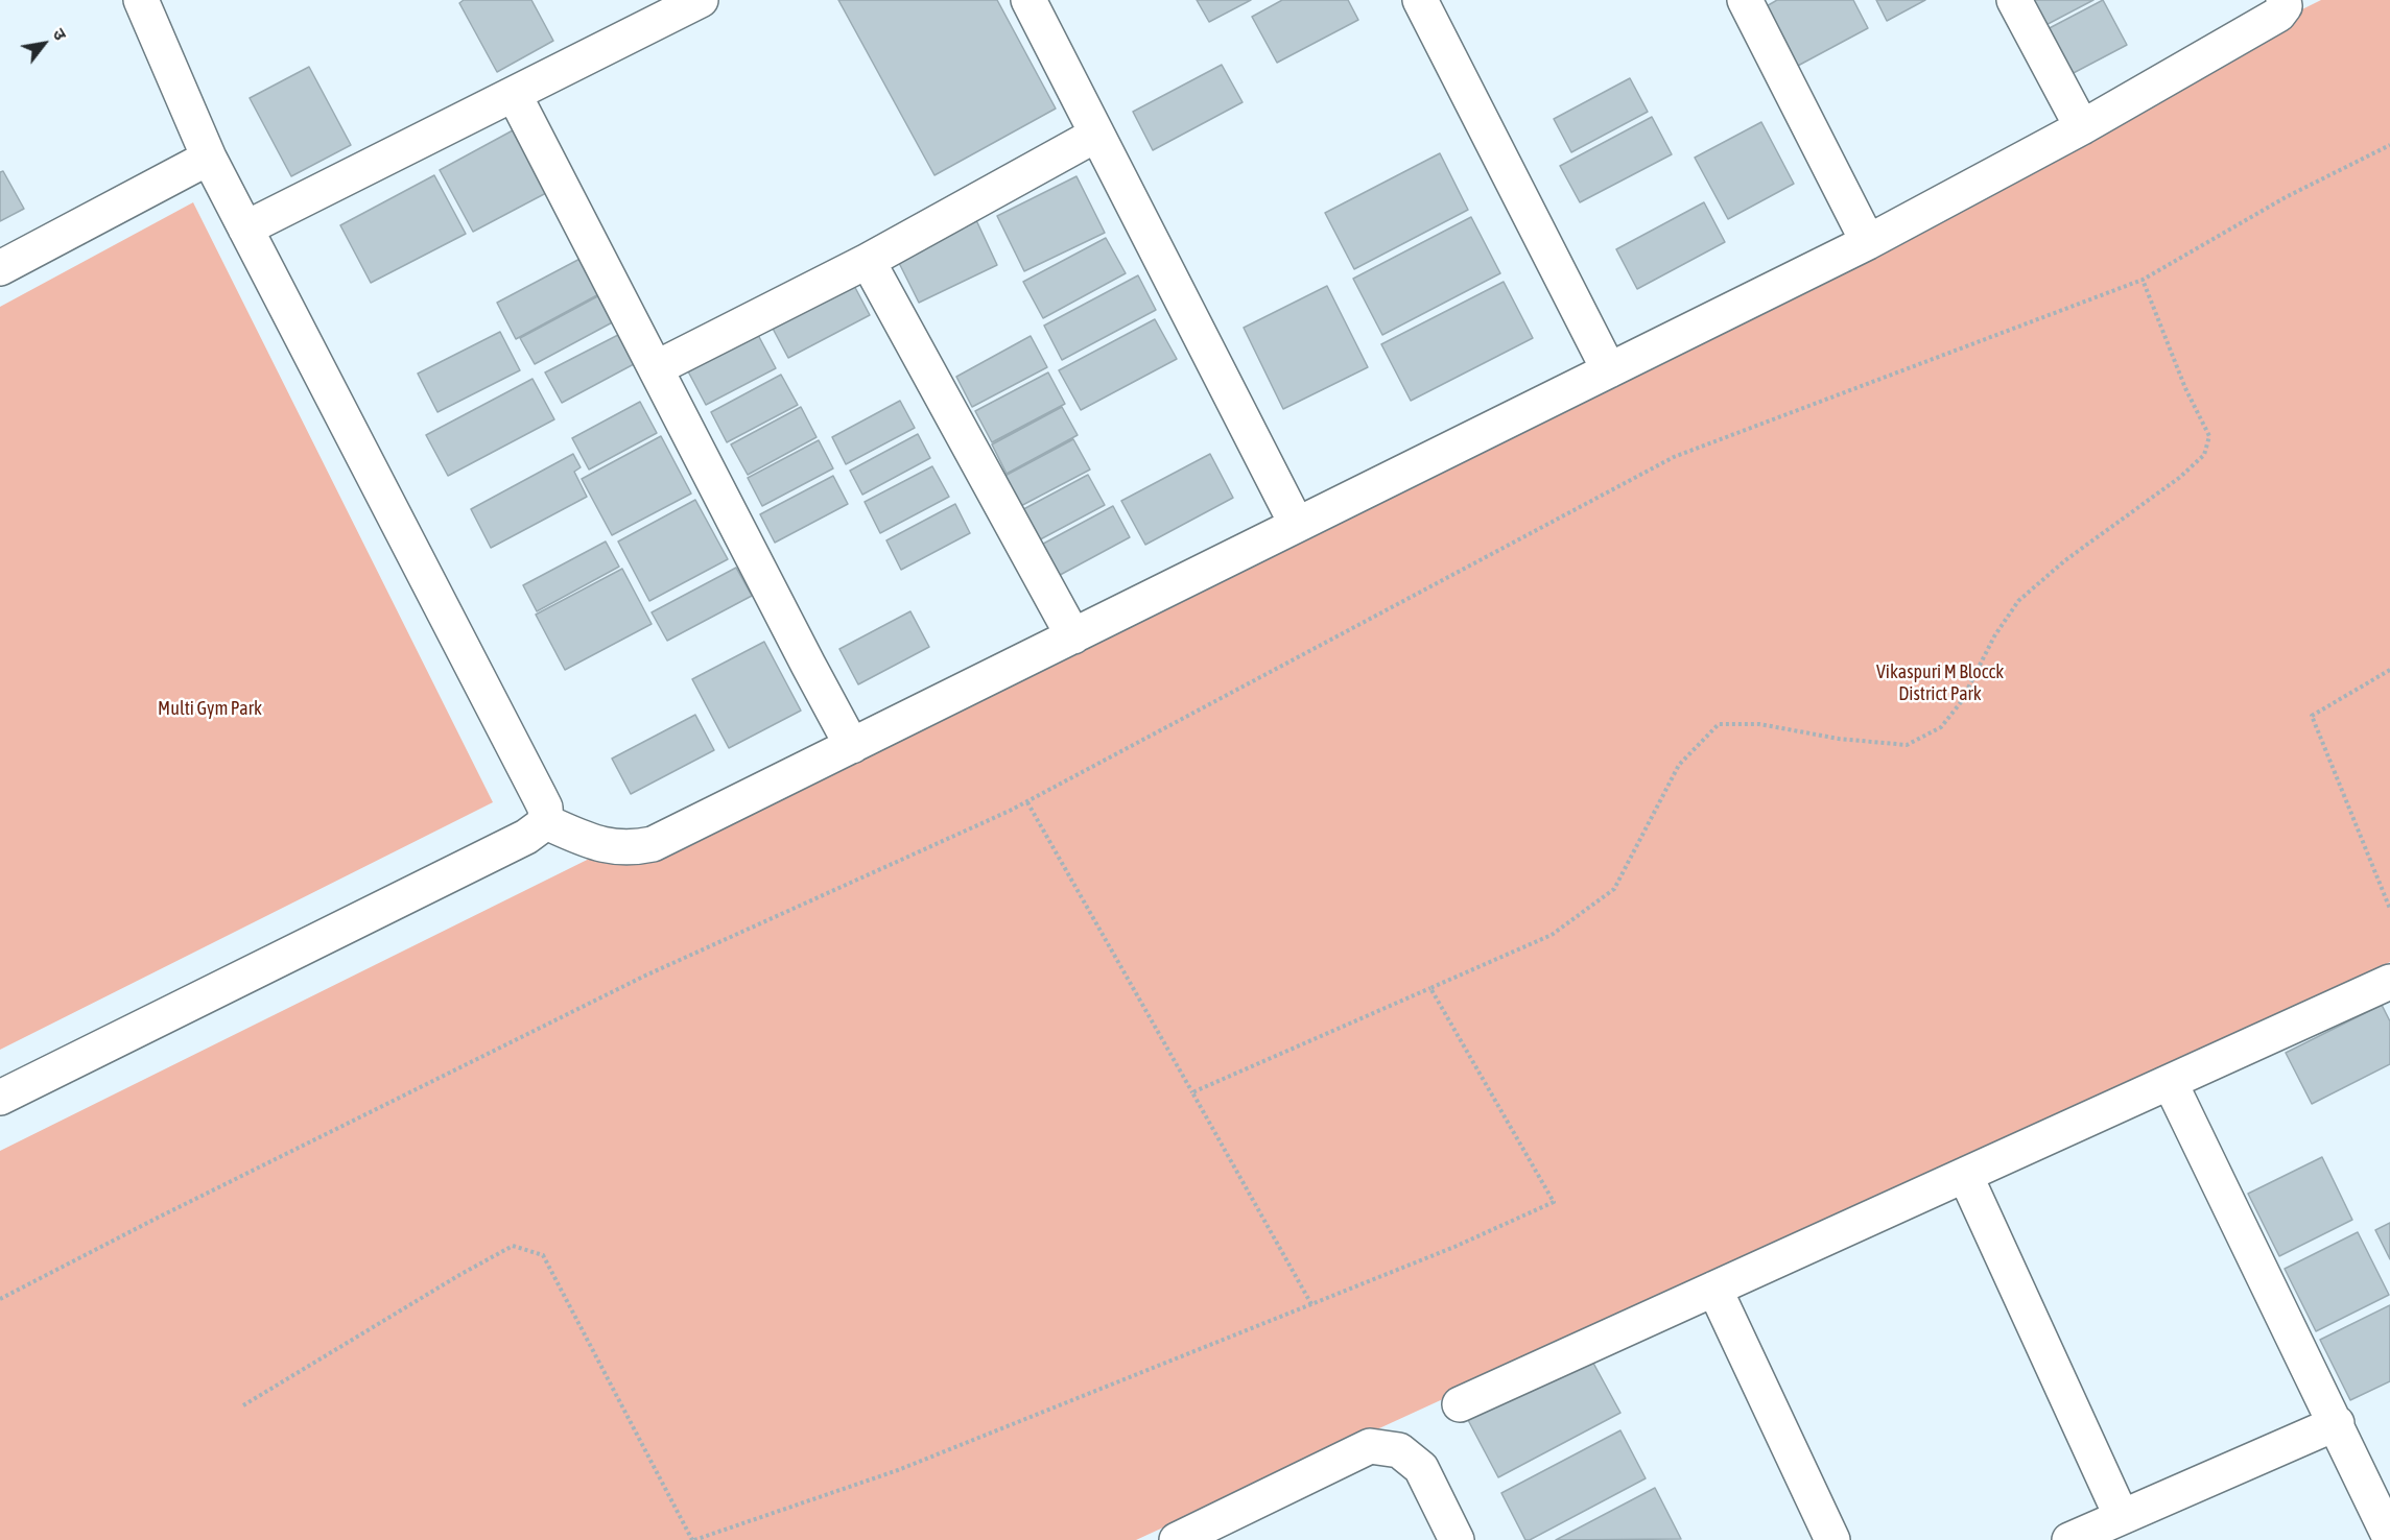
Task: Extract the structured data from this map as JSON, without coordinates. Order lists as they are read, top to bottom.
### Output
{
  "parks": ["Vikaspuri M Blocck District Park", "Multi Gym Park"],
  "north": "top right"
}
